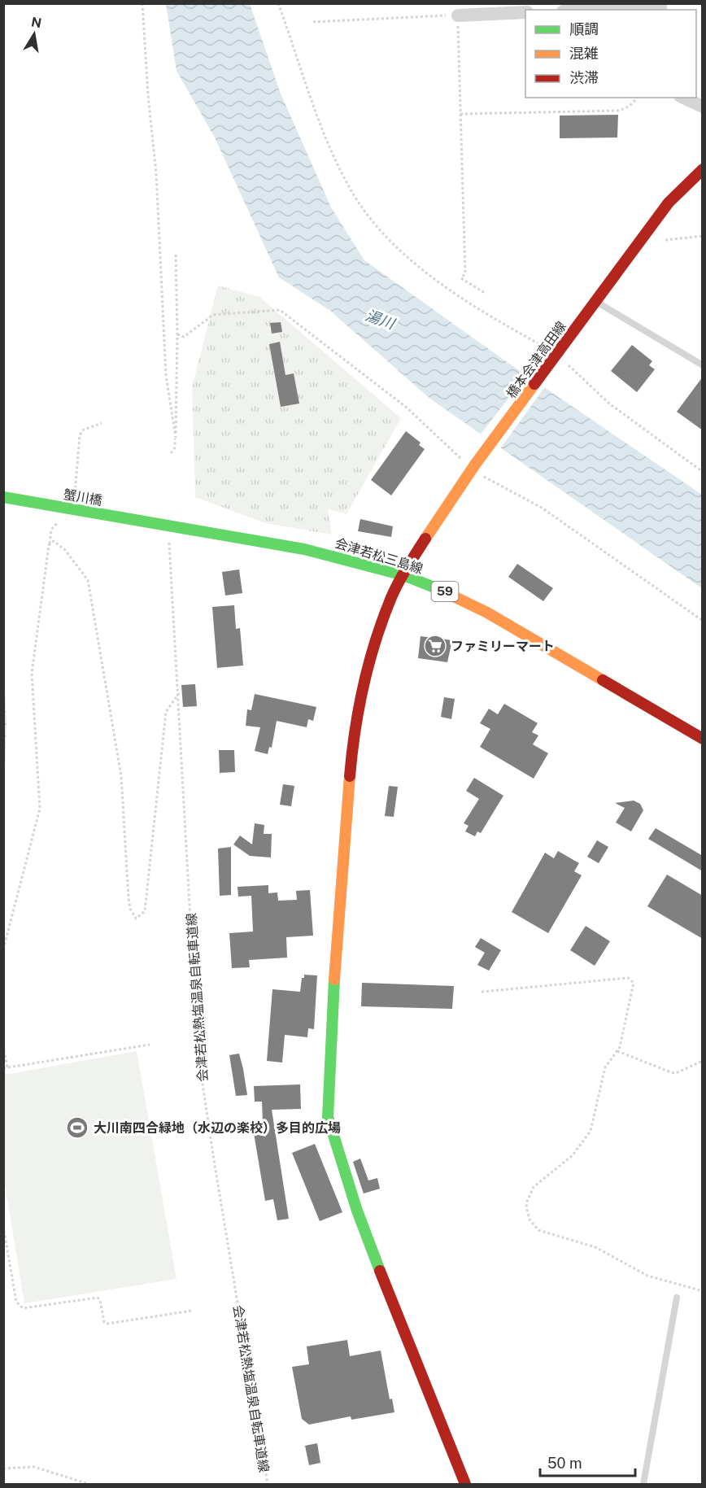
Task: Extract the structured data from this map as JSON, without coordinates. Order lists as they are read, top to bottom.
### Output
{
  "streets": {
    "main road": [
      "橋本会津高田線",
      "蟹川橋",
      "会津若松三島線",
      "59"
    ],
    "path": ["会津若松熱塩温泉自転車道線"]
  },
  "crossings": [
    ["橋本会津高田線", "会津若松三島線"],
    ["蟹川橋", "会津若松三島線"]
  ],
  "water": ["湯川"],
  "places": {
    "supermarket": ["ファミリーマート"],
    "sports": ["大川南四合緑地（水辺の楽校）多目的広場"]
  },
  "legend": ["順調", "混雑", "渋滞"],
  "scale_bar": "50 m",
  "north": "top"
}
